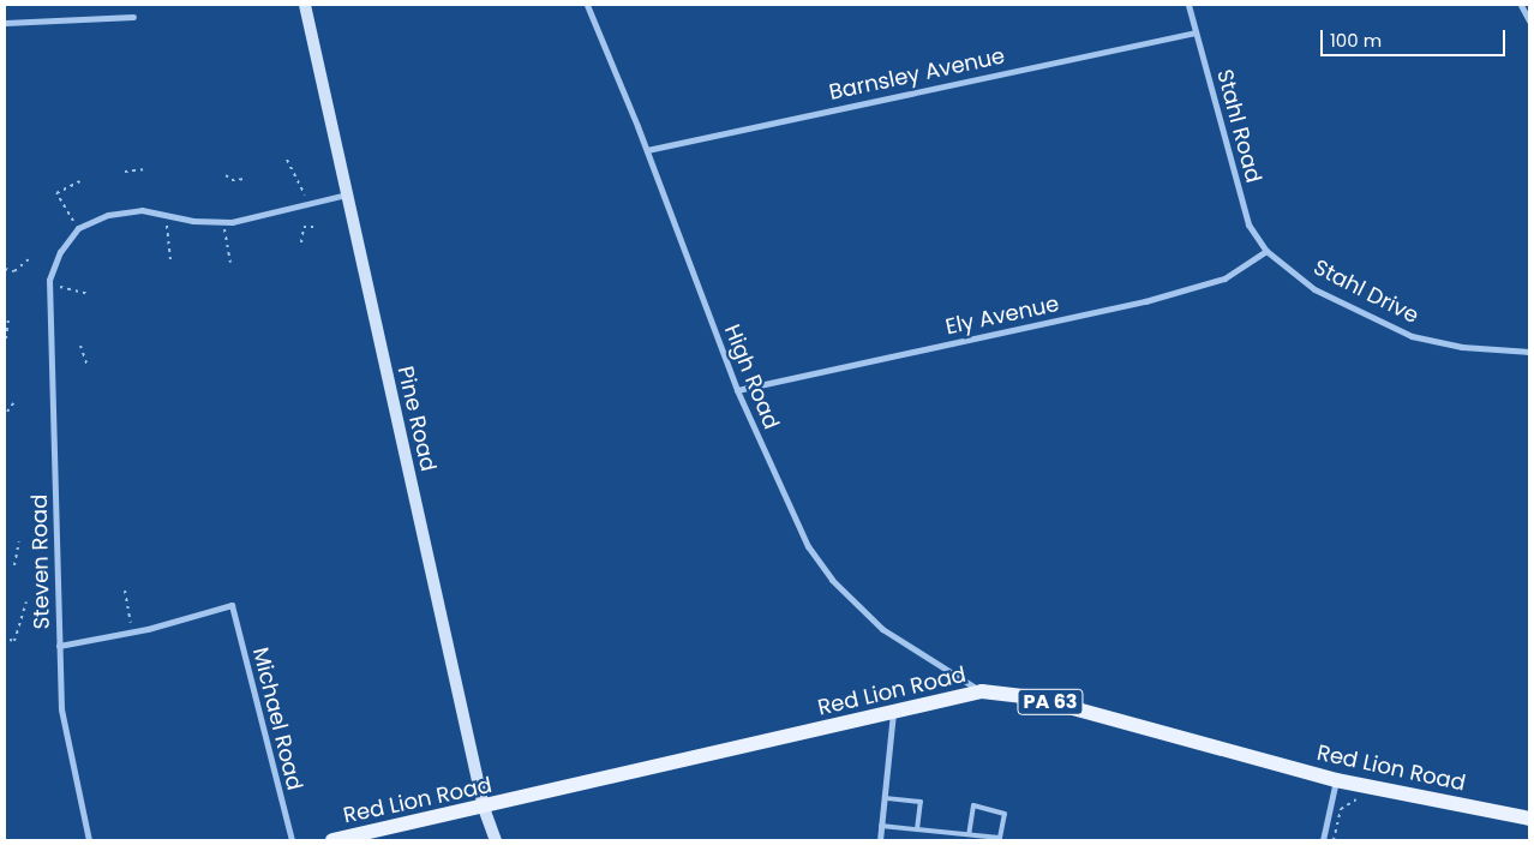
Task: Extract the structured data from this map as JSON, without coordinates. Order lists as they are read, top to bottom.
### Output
{
  "streets": {
    "main road": ["Red Lion Road", "PA 63"],
    "street": [
      "Barnsley Avenue",
      "Stahl Road",
      "Stahl Drive",
      "Ely Avenue",
      "High Road",
      "Pine Road",
      "Steven Road",
      "Michael Road"
    ]
  },
  "crossings": [
    ["Barnsley Avenue", "Stahl Road"],
    ["Barnsley Avenue", "High Road"],
    ["Stahl Road", "Stahl Drive"],
    ["Stahl Road", "Ely Avenue"],
    ["Stahl Drive", "Ely Avenue"],
    ["Ely Avenue", "High Road"],
    ["High Road", "Red Lion Road"],
    ["Pine Road", "Red Lion Road"]
  ],
  "scale_bar": "100 m"
}
